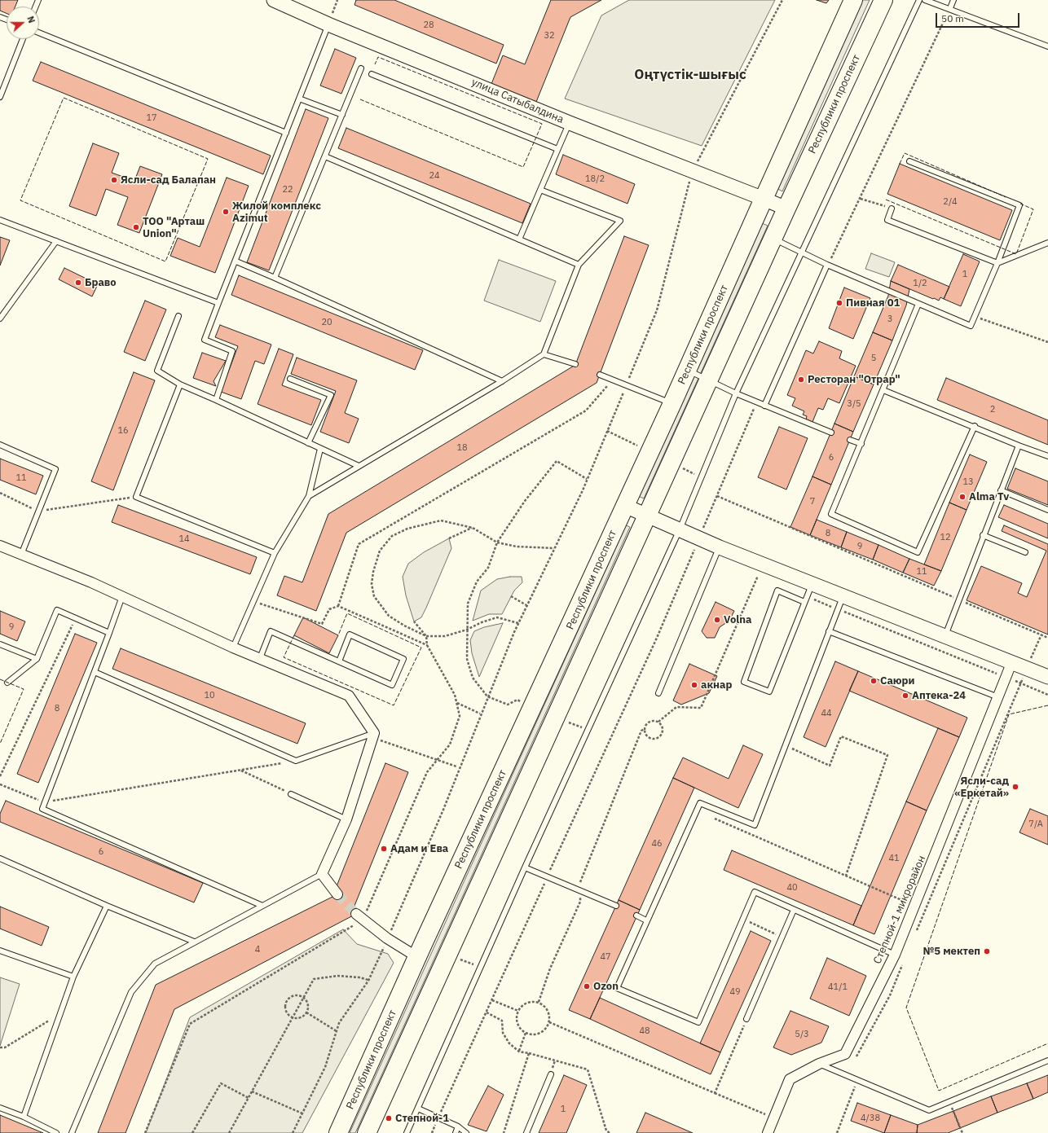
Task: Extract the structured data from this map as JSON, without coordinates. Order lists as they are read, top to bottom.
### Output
{
  "streets": {
    "highway": ["Республики проспект"],
    "street": ["улица Сатыбалдина", "Степной-1 микрорайон"]
  },
  "crossings": [
    ["улица Сатыбалдина", "Республики проспект"]
  ],
  "districts": ["Оңтүстік-шығыс"],
  "places": [
    "Ясли-сад Балапан",
    "Жилой комплекс Azimut",
    "ТОО \"Арташ Union\"",
    "Браво",
    "Пивная 01",
    "Ресторан \"Отрар\"",
    "Alma Tv",
    "Volna",
    "Саюри",
    "акнар",
    "Аптека-24",
    "Ясли-сад «Еркетай»",
    "Адам и Ева",
    "№5 мектеп",
    "Ozon",
    "Степной-1"
  ],
  "house_numbers": [
    "28",
    "32",
    "17",
    "24",
    "18/2",
    "22",
    "2/4",
    "1",
    "1/2",
    "3",
    "20",
    "5",
    "3/5",
    "2",
    "16",
    "18",
    "6",
    "11",
    "13",
    "7",
    "8",
    "12",
    "14",
    "9",
    "11",
    "9",
    "10",
    "8",
    "44",
    "7/A",
    "46",
    "6",
    "41",
    "40",
    "4",
    "47",
    "41/1",
    "49",
    "48",
    "5/3",
    "1",
    "4/38"
  ],
  "scale_bar": "50 m",
  "north": "right"
}
